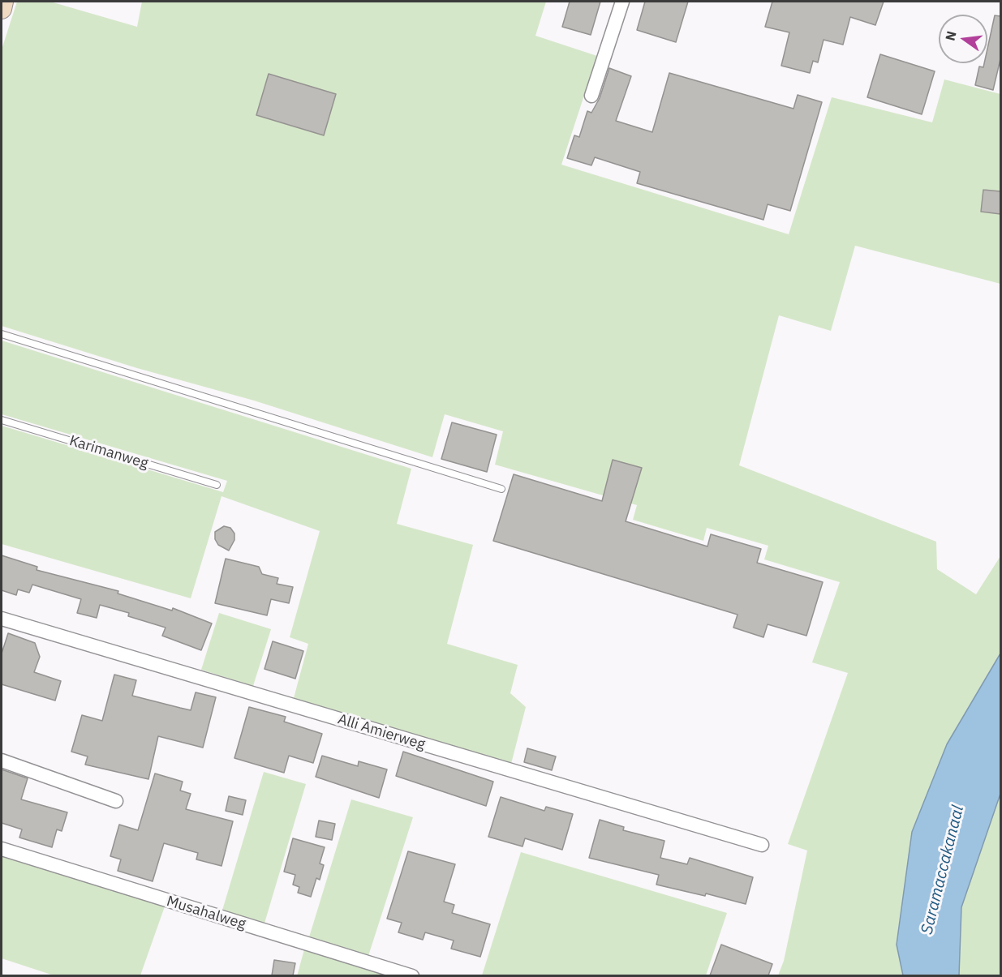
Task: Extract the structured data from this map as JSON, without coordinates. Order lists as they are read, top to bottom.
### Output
{
  "streets": {
    "street": ["Alli Amierweg", "Musahalweg"],
    "lane": ["Karimanweg"]
  },
  "water": ["Saramaccakanaal"],
  "north": "left"
}
